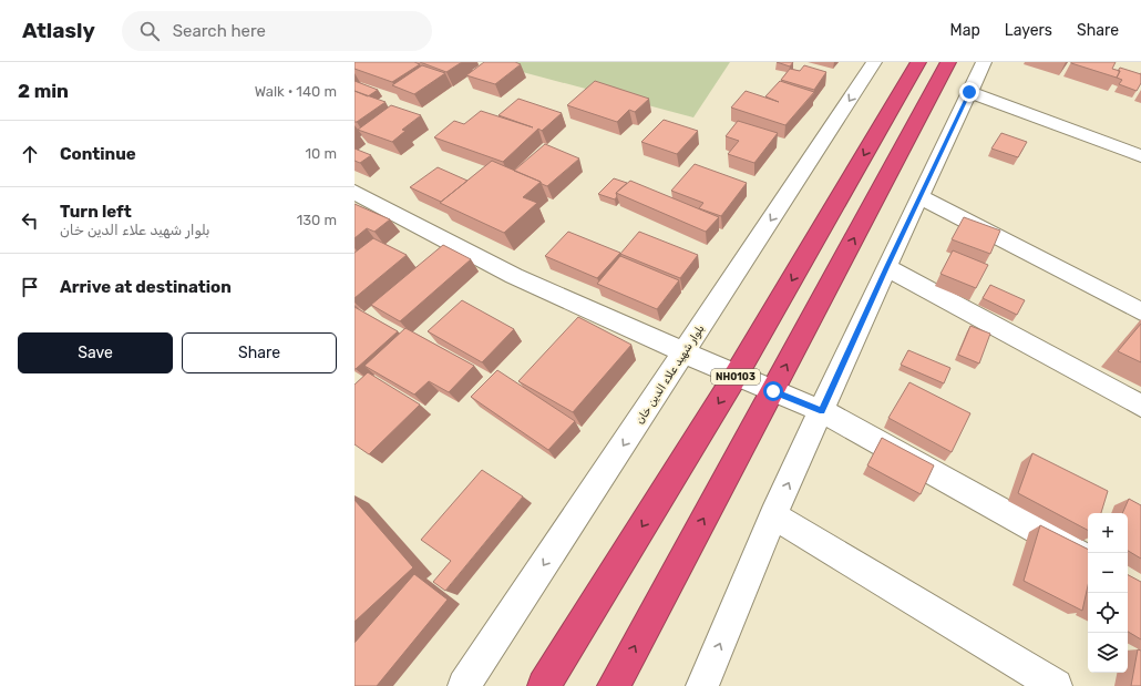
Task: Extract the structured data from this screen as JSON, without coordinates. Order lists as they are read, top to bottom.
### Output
{
  "streets": {
    "highway": ["NH0103"],
    "street": ["بلوار شهید علاء الدین خان"]
  },
  "page": {
    "header": "Atlasly",
    "search": "Search here",
    "nav": ["Map", "Layers", "Share"],
    "heading": ["2 min", "Walk · 140 m"],
    "list": [
      ["Continue", "10 m"],
      ["Turn left", "بلوار شهید علاء الدین خان", "130 m"],
      "Arrive at destination"
    ],
    "buttons": ["Save", "Share"],
    "map_buttons": ["+", "−"]
  }
}
